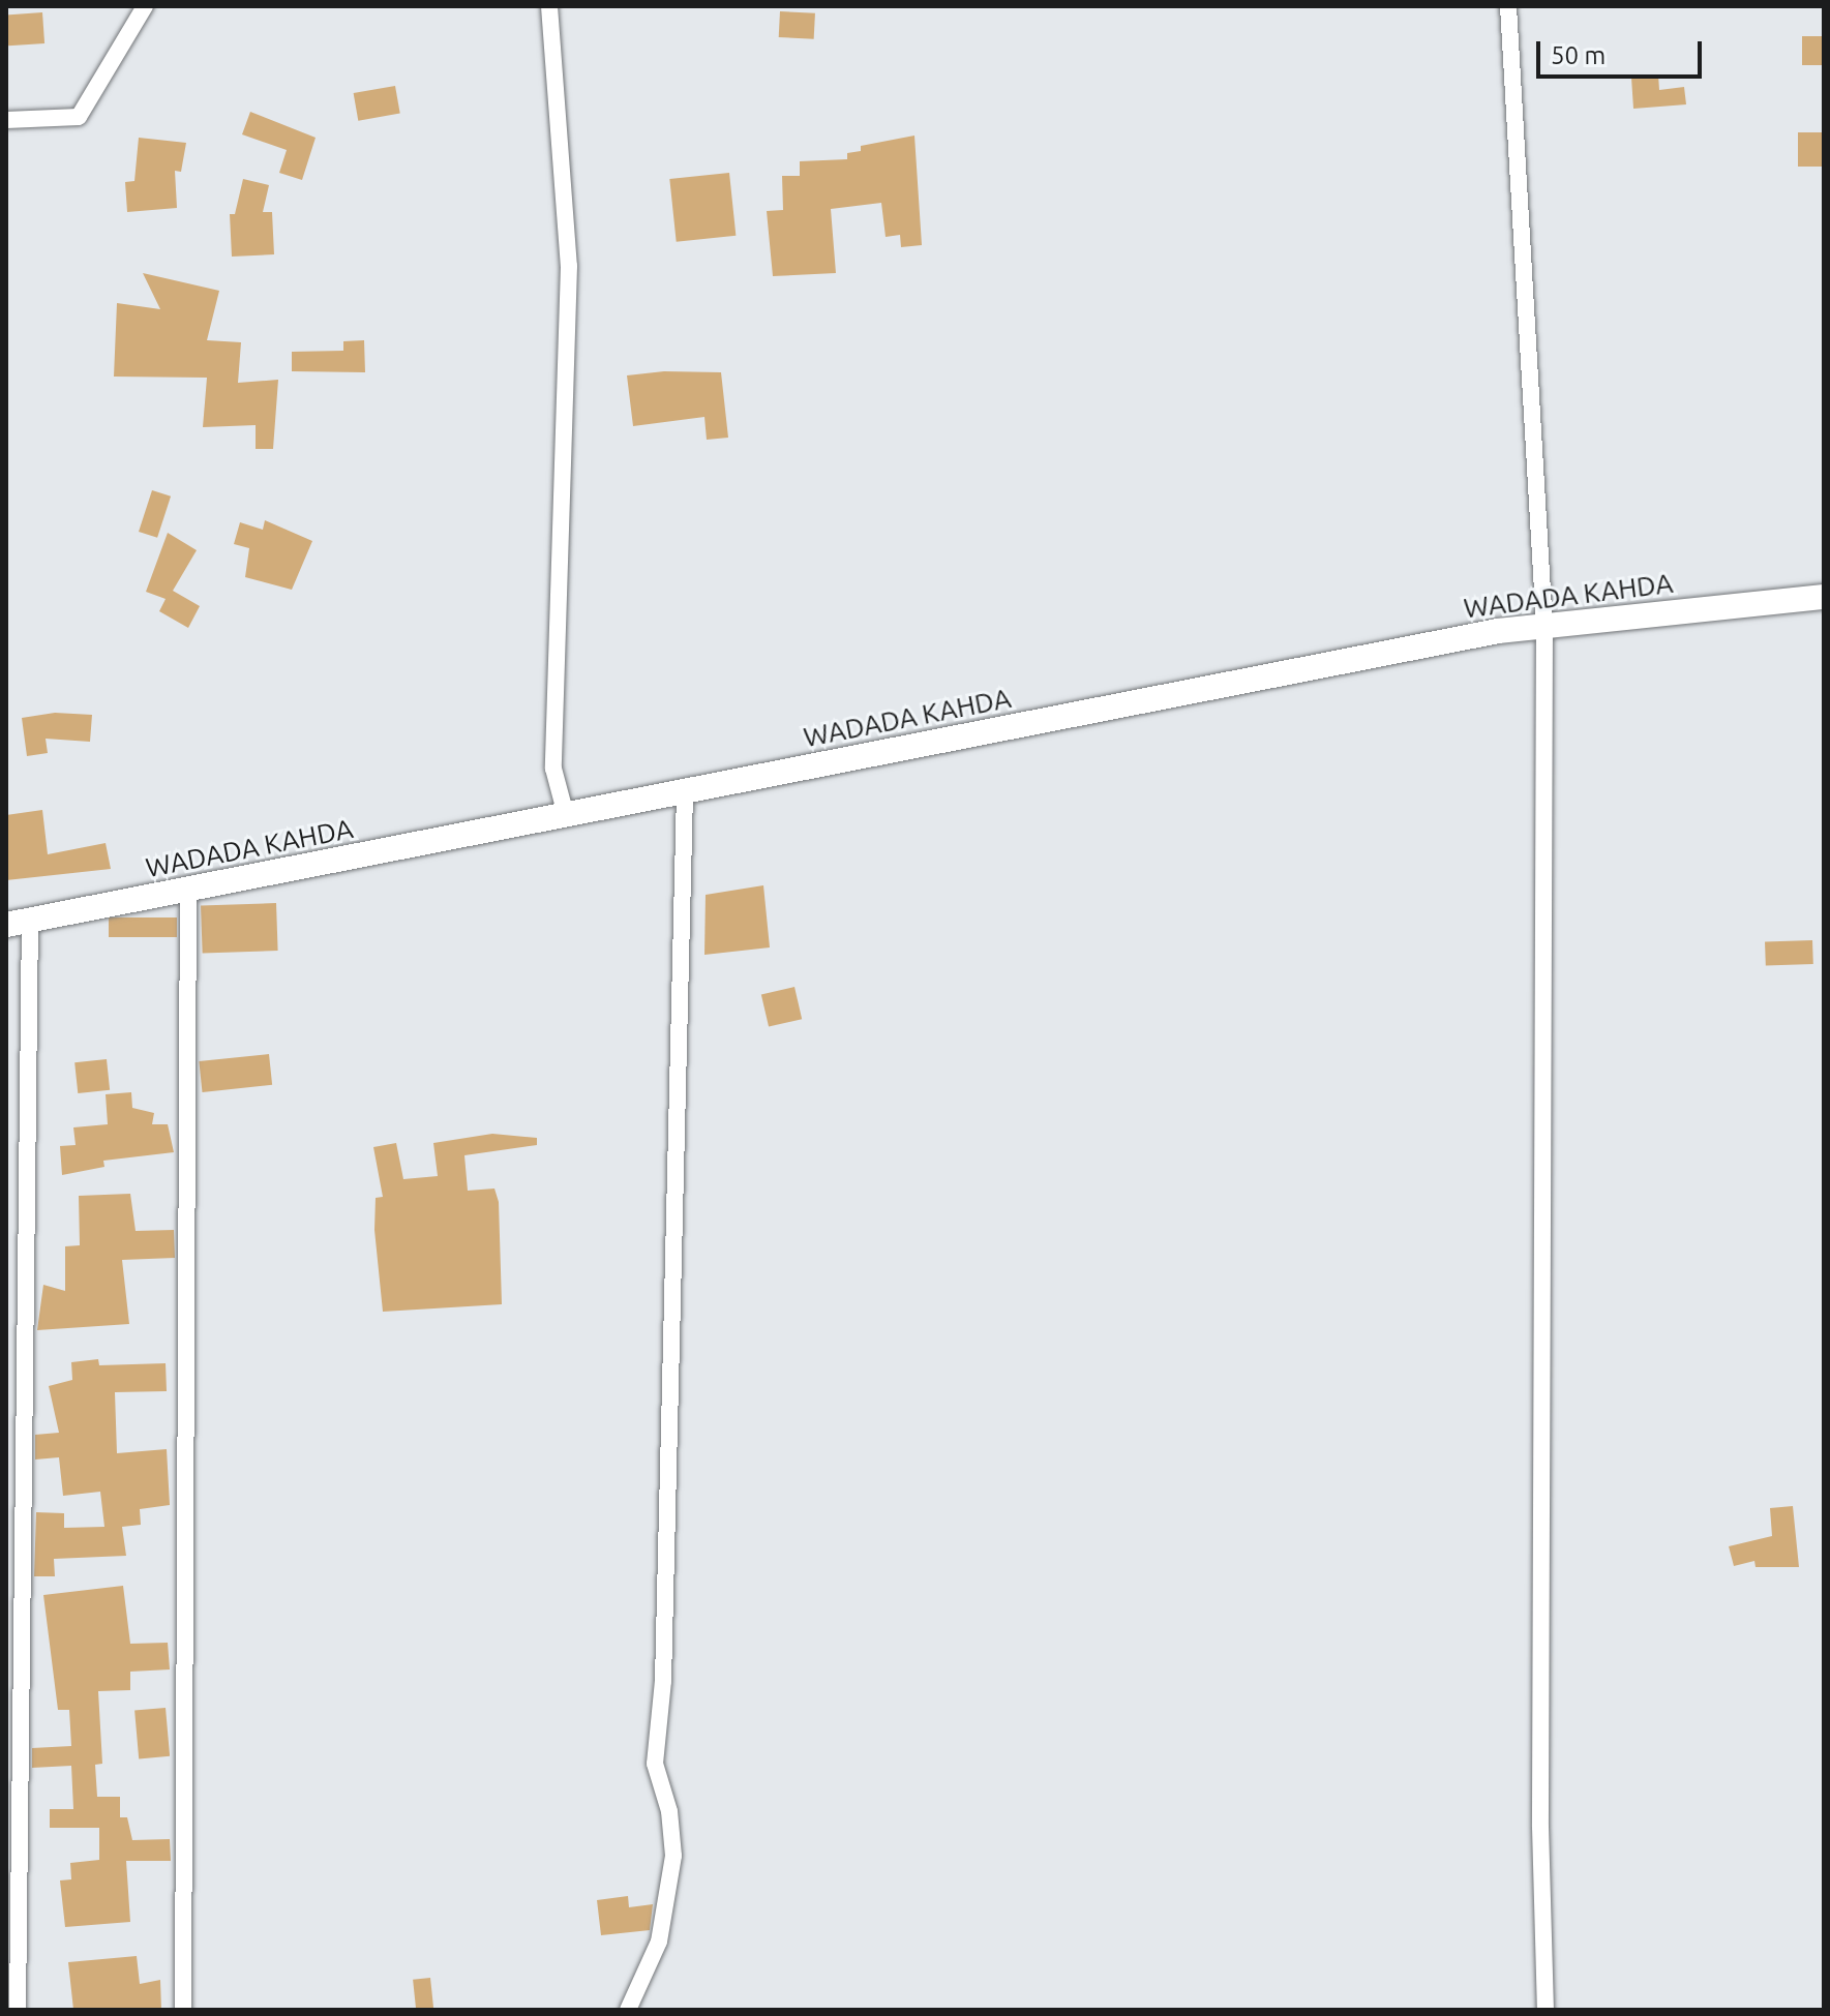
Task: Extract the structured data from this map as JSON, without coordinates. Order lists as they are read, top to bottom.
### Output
{
  "streets": {
    "main road": ["WADADA KAHDA"]
  },
  "scale_bar": "50 m"
}
